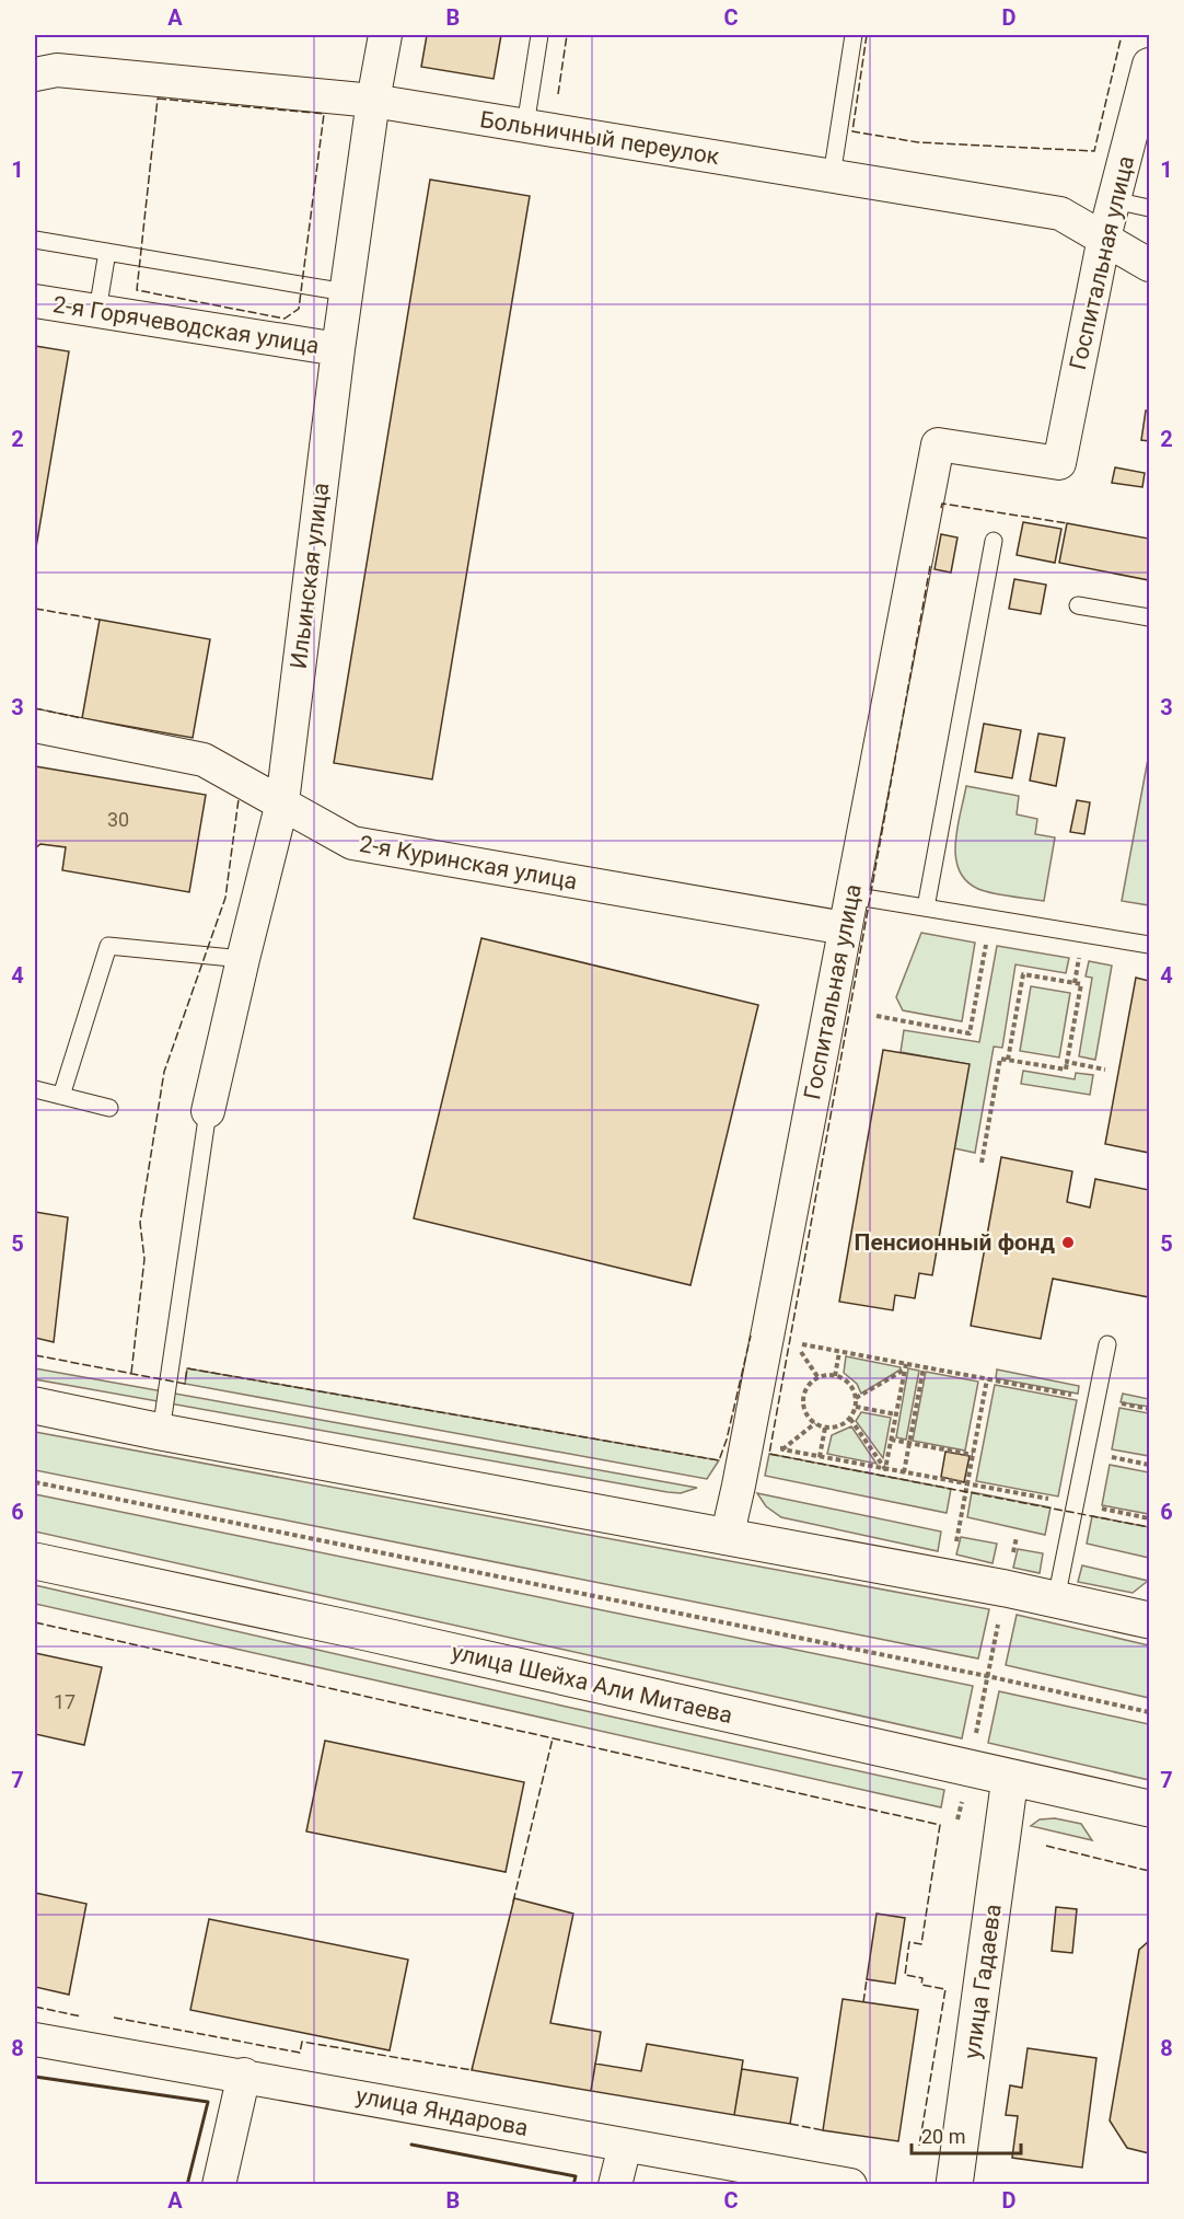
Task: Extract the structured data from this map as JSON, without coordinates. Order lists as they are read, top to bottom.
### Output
{
  "streets": {
    "main road": ["улица Шейха Али Митаева", "улица Гадаева"],
    "street": [
      "Больничный переулок",
      "Госпитальная улица",
      "2-я Горячеводская улица",
      "Ильинская улица",
      "2-я Куринская улица",
      "улица Яндарова"
    ]
  },
  "crossings": [
    ["Больничный переулок", "Госпитальная улица"],
    ["Больничный переулок", "Ильинская улица"],
    ["Госпитальная улица", "2-я Куринская улица"],
    ["2-я Горячеводская улица", "Ильинская улица"],
    ["Ильинская улица", "2-я Куринская улица"],
    ["улица Шейха Али Митаева", "улица Гадаева"]
  ],
  "places": ["Пенсионный фонд"],
  "house_numbers": ["30", "17"],
  "scale_bar": "20 m",
  "grid": {
    "columns": [
      "A",
      "B",
      "C",
      "D"
    ],
    "rows": [
      "1",
      "2",
      "3",
      "4",
      "5",
      "6",
      "7",
      "8"
    ]
  }
}
